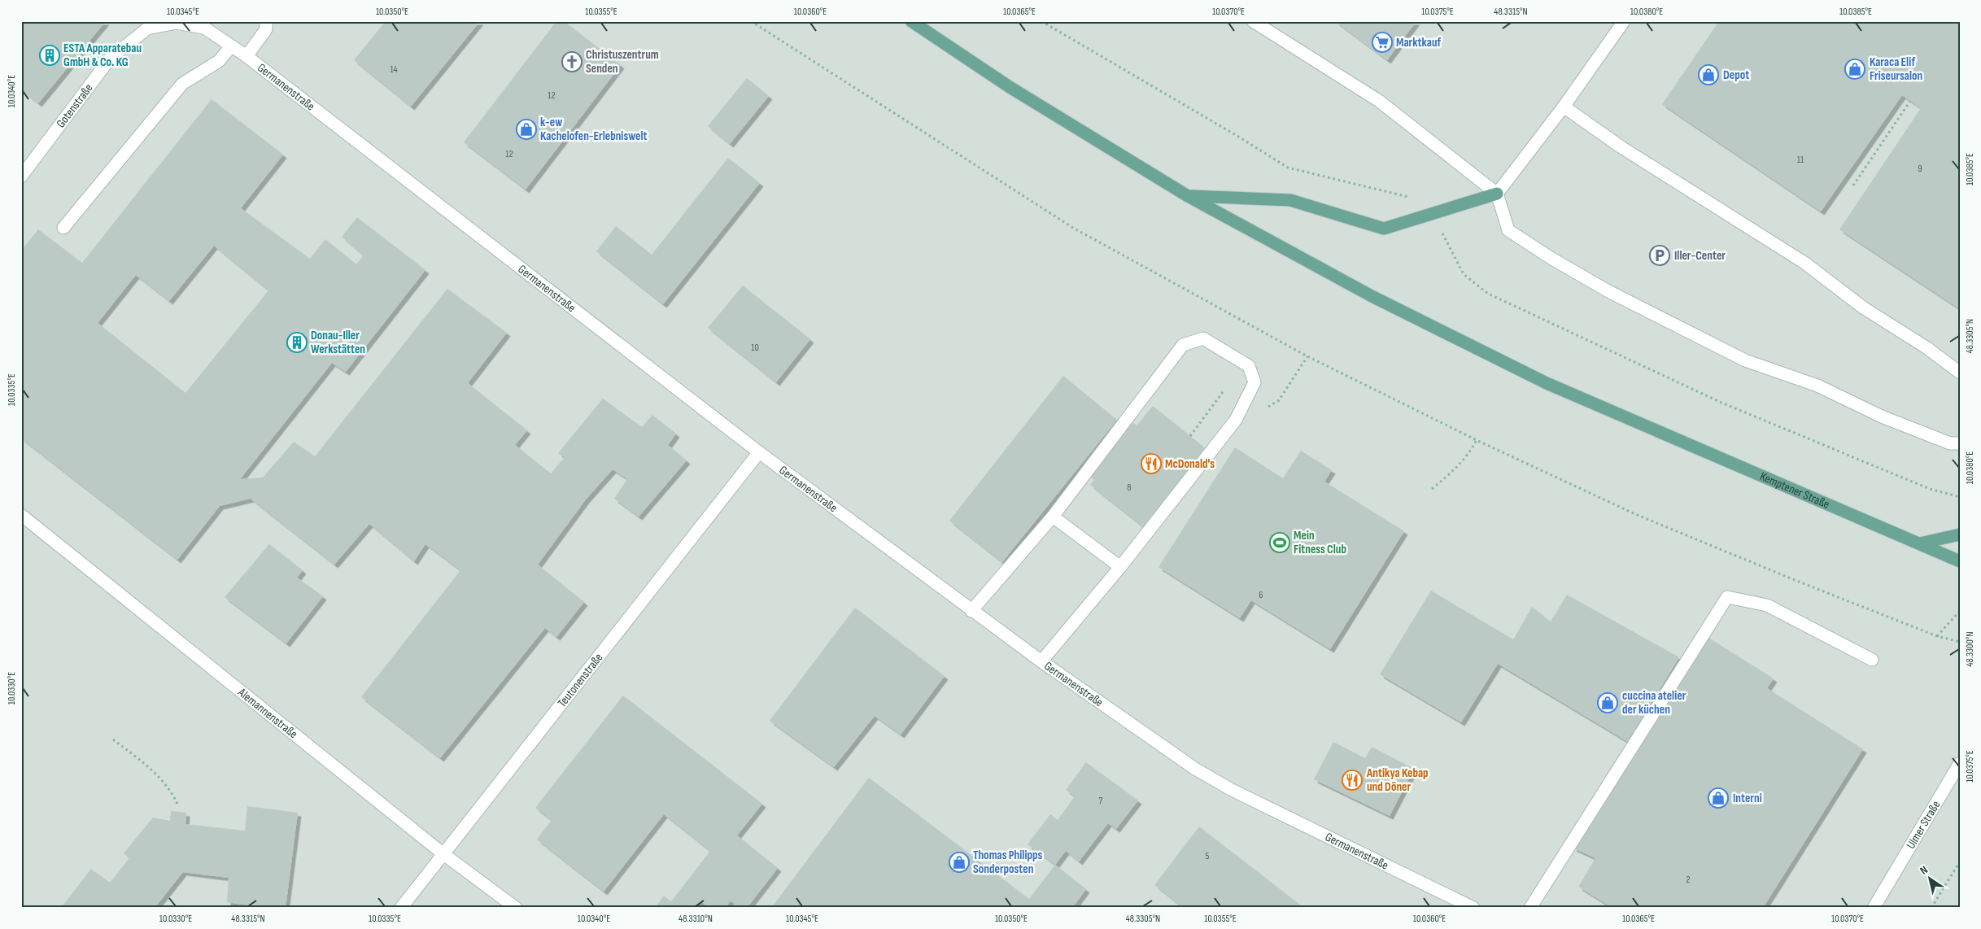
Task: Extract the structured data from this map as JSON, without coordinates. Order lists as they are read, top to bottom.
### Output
{
  "streets": {
    "main road": ["Kemptener Straße"],
    "street": [
      "Germanenstraße",
      "Gotenstraße",
      "Teutonenstraße",
      "Alemannenstraße",
      "Ulmer Straße"
    ]
  },
  "crossings": [
    ["Germanenstraße", "Gotenstraße"],
    ["Germanenstraße", "Teutonenstraße"],
    ["Teutonenstraße", "Alemannenstraße"]
  ],
  "places": {
    "supermarket": ["Marktkauf"],
    "building": ["ESTA Apparatebau GmbH & Co. KG", "Donau-Iller Werkstätten"],
    "church": ["Christuszentrum Senden"],
    "shop": [
      "Karaca Elif Friseursalon",
      "Depot",
      "k-ew Kachelofen-Erlebniswelt",
      "cuccina atelier der küchen",
      "Interni",
      "Thomas Philipps Sonderposten"
    ],
    "parking": ["Iller-Center"],
    "restaurant": ["McDonald's", "Antikya Kebap und Döner"],
    "sports": ["Mein Fitness Club"]
  },
  "house_numbers": [
    "14",
    "12",
    "12",
    "11",
    "9",
    "10",
    "8",
    "6",
    "7",
    "5",
    "2"
  ],
  "north": "top left",
  "coordinates": [
    "10.0345°E",
    "10.0350°E",
    "10.0355°E",
    "10.0360°E",
    "10.0365°E",
    "10.0370°E",
    "10.0375°E",
    "48.3315°N",
    "10.0380°E",
    "10.0385°E",
    "10.0340°E",
    "48.3305°N",
    "10.0335°E",
    "48.3300°N",
    "10.0330°E",
    "48.3310°N"
  ]
}
